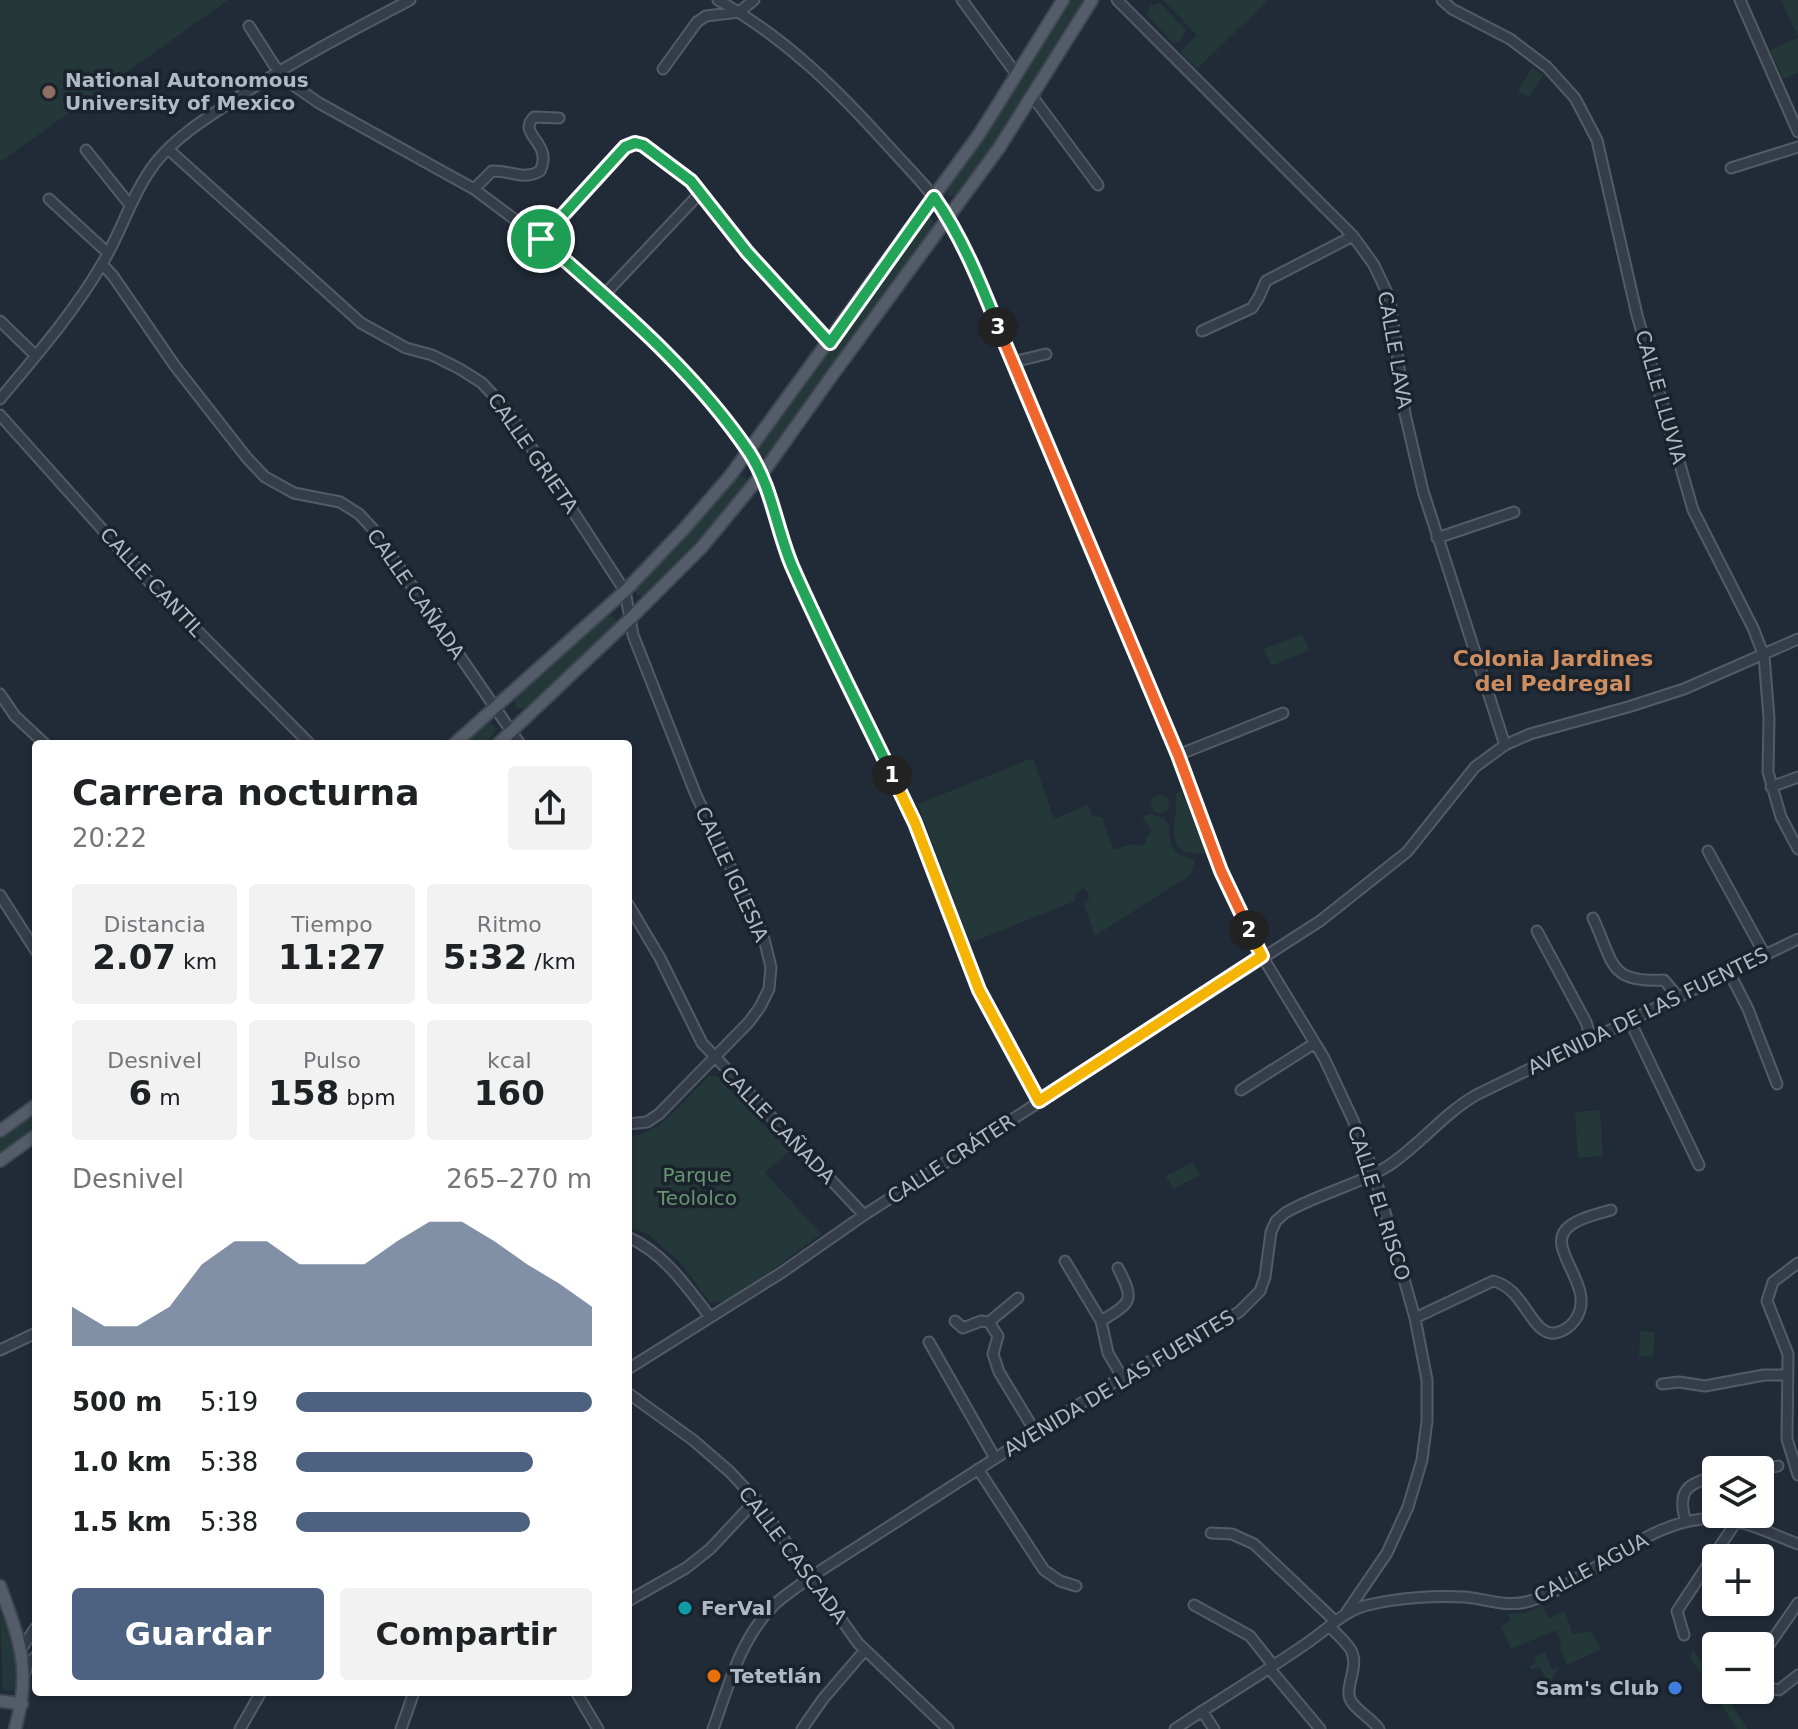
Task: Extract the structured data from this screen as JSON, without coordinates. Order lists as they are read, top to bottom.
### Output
{
  "streets": {
    "street": [
      "CALLE LAVA",
      "CALLE LLUVIA",
      "CALLE GRIETA",
      "CALLE CANTIL",
      "CALLE CAÑADA",
      "CALLE IGLESIA",
      "AVENIDA DE LAS FUENTES",
      "CALLE CRÁTER",
      "CALLE EL RISCO",
      "CALLE CASCADA",
      "CALLE AGUA"
    ]
  },
  "crossings": [
    ["CALLE LAVA", "CALLE CRÁTER"],
    ["CALLE LLUVIA", "CALLE CRÁTER"],
    ["CALLE GRIETA", "CALLE IGLESIA"],
    ["CALLE CAÑADA", "CALLE IGLESIA"],
    ["CALLE CAÑADA", "CALLE CRÁTER"],
    ["AVENIDA DE LAS FUENTES", "CALLE EL RISCO"],
    ["AVENIDA DE LAS FUENTES", "CALLE CASCADA"],
    ["CALLE CRÁTER", "CALLE EL RISCO"],
    ["CALLE EL RISCO", "CALLE AGUA"]
  ],
  "districts": ["Colonia Jardines del Pedregal"],
  "parks": ["Parque Teololco"],
  "places": [
    "National Autonomous University of Mexico",
    "FerVal",
    "Tetetlán",
    "Sam's Club"
  ],
  "page": {
    "pins": ["3", "1", "2"],
    "heading": ["Carrera nocturna", "20:22"],
    "stats": [
      ["Distancia", "2.07 km"],
      ["Tiempo", "11:27"],
      ["Ritmo", "5:32 /km"],
      ["Desnivel", "6 m"],
      ["Pulso", "158 bpm"],
      ["kcal", "160"]
    ],
    "chart": ["Desnivel", "265–270 m"],
    "list": [
      {
        "name": "500 m",
        "note": "5:19"
      },
      {
        "name": "1.0 km",
        "note": "5:38"
      },
      {
        "name": "1.5 km",
        "note": "5:38"
      }
    ],
    "map_buttons": ["+", "−"],
    "buttons": ["Guardar", "Compartir"]
  }
}
